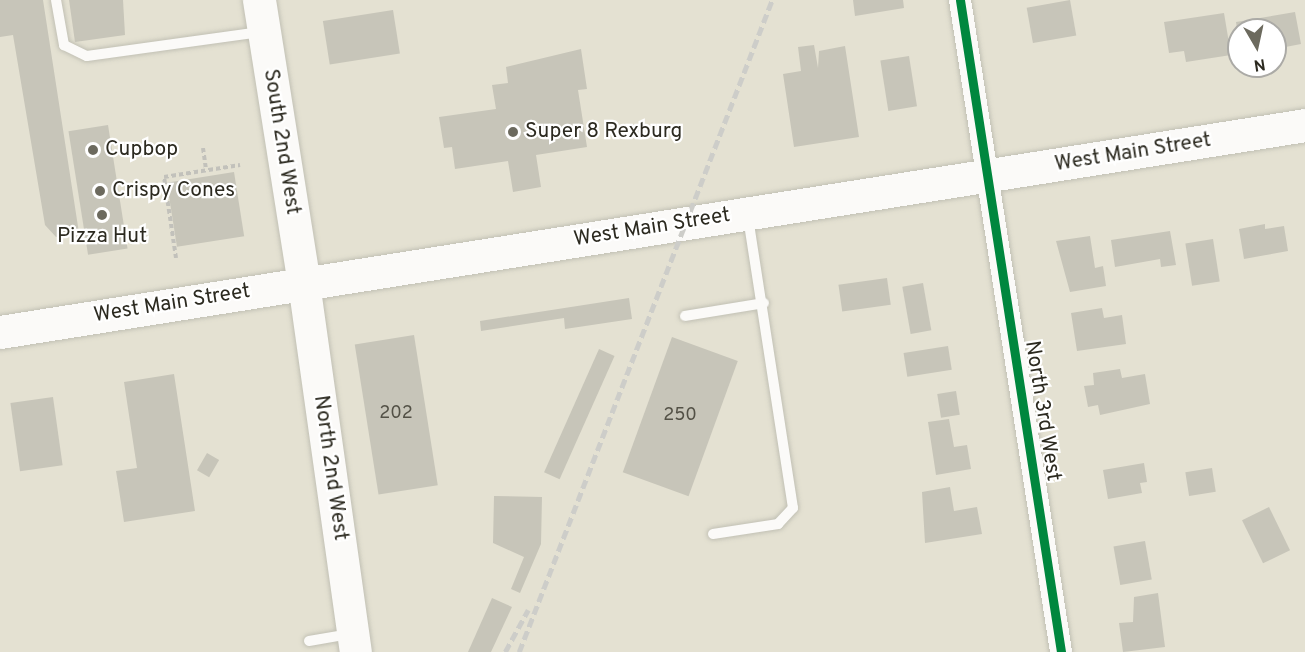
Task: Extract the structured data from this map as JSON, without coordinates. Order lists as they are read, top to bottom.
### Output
{
  "streets": {
    "main road": ["South 2nd West", "West Main Street", "North 2nd West"],
    "street": ["North 3rd West"]
  },
  "crossings": [
    ["South 2nd West", "West Main Street"],
    ["South 2nd West", "North 2nd West"],
    ["West Main Street", "North 3rd West"],
    ["West Main Street", "North 2nd West"]
  ],
  "places": [
    "Super 8 Rexburg",
    "Cupbop",
    "Crispy Cones",
    "Pizza Hut"
  ],
  "house_numbers": ["202", "250"],
  "north": "bottom"
}
